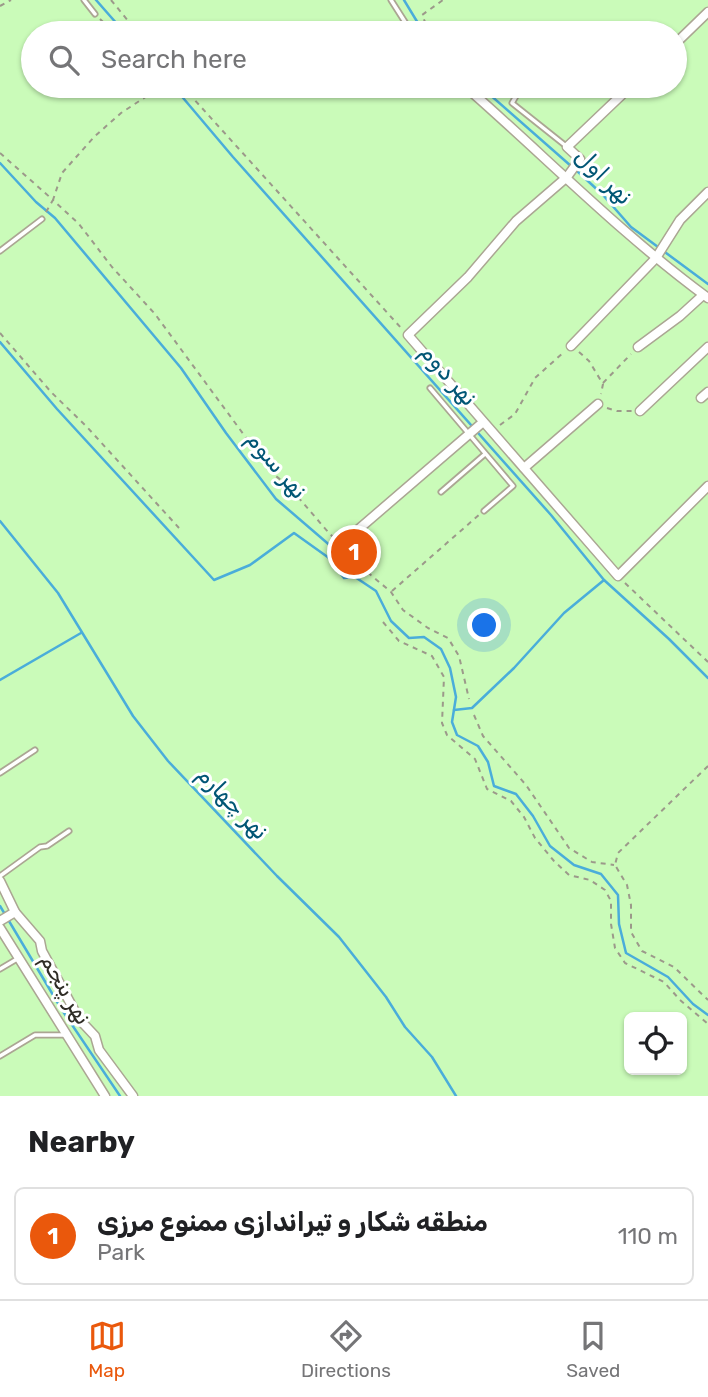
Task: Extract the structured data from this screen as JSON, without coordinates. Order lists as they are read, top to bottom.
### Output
{
  "streets": {
    "street": ["نهر پنجم"]
  },
  "water": [
    "نهر اول",
    "نهر دوم",
    "نهر سوم",
    "نهر چهارم"
  ],
  "page": {
    "search": "Search here",
    "pins": "1",
    "heading": "Nearby",
    "list": [
      {
        "mark": "1",
        "name": "منطقه شکار و تیراندازی ممنوع مرزی",
        "note": "Park",
        "value": "110 m"
      }
    ],
    "nav": ["Map", "Directions", "Saved"]
  }
}
